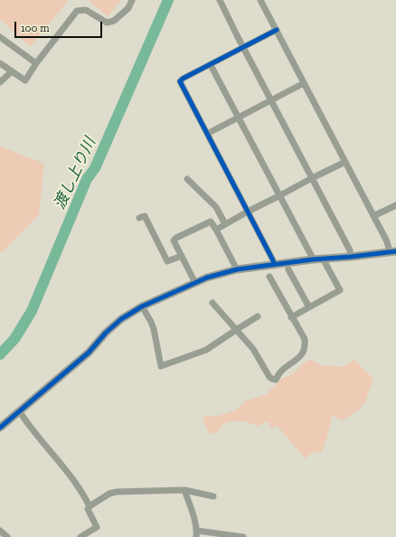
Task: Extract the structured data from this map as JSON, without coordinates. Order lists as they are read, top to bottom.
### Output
{
  "water": ["渡し上り川"],
  "scale_bar": "100 m"
}
